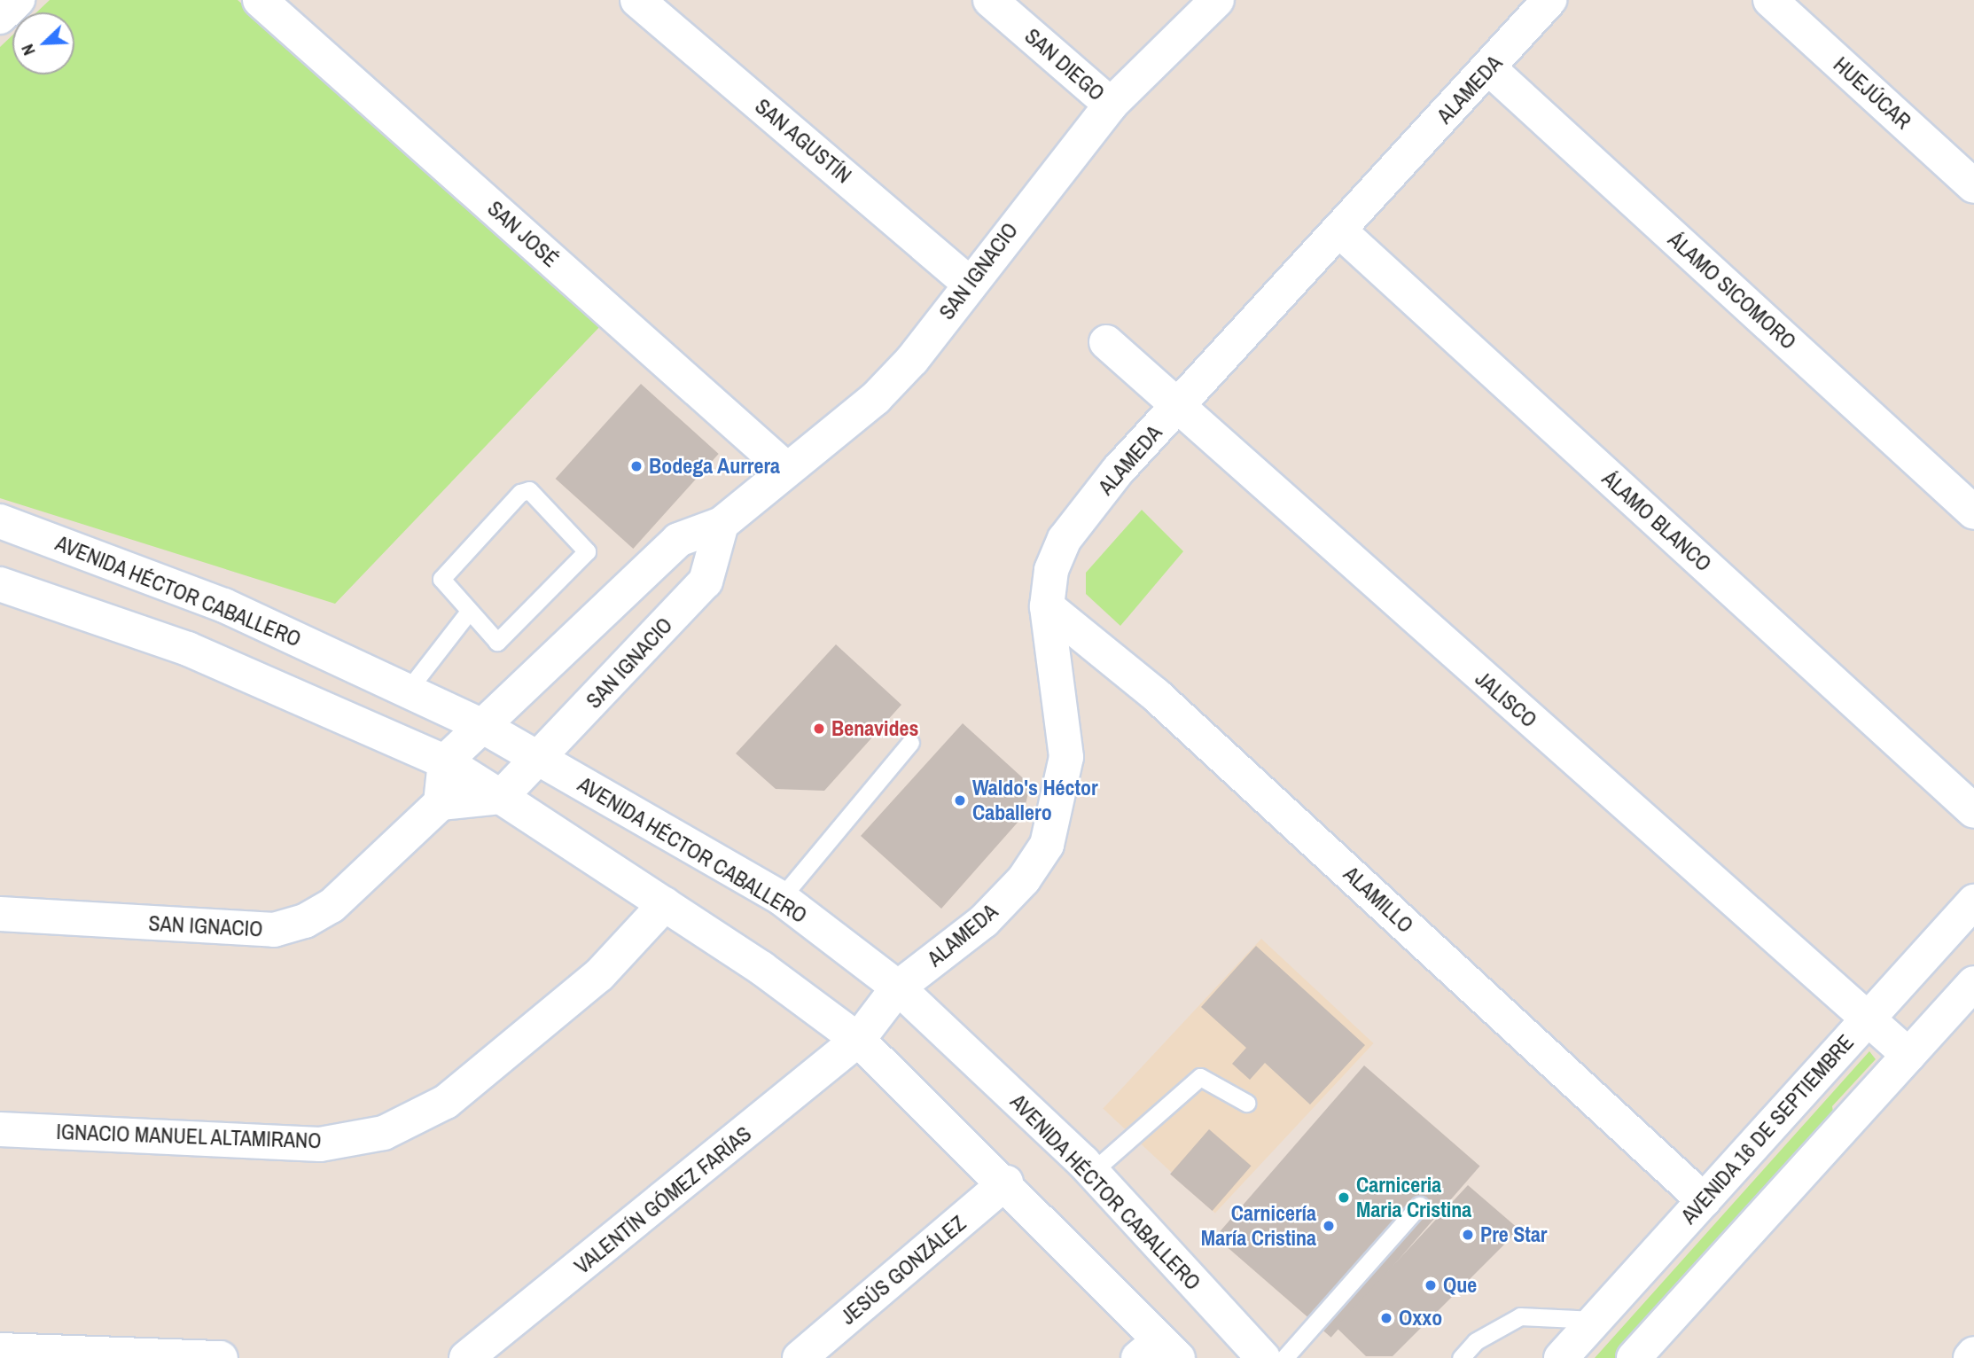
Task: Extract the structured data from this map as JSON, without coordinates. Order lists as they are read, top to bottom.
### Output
{
  "streets": {
    "street": [
      "SAN DIEGO",
      "ALAMEDA",
      "HUEJÚCAR",
      "SAN AGUSTÍN",
      "SAN JOSÉ",
      "SAN IGNACIO",
      "ÁLAMO SICOMORO",
      "ÁLAMO BLANCO",
      "AVENIDA HÉCTOR CABALLERO",
      "JALISCO",
      "ALAMILLO",
      "AVENIDA 16 DE SEPTIEMBRE",
      "IGNACIO MANUEL ALTAMIRANO",
      "VALENTÍN GÓMEZ FARÍAS",
      "JESÚS GONZÁLEZ"
    ]
  },
  "crossings": [
    ["SAN DIEGO", "SAN IGNACIO"],
    ["ALAMEDA", "ÁLAMO SICOMORO"],
    ["ALAMEDA", "ÁLAMO BLANCO"],
    ["ALAMEDA", "AVENIDA HÉCTOR CABALLERO"],
    ["ALAMEDA", "JALISCO"],
    ["ALAMEDA", "ALAMILLO"],
    ["ALAMEDA", "VALENTÍN GÓMEZ FARÍAS"],
    ["SAN AGUSTÍN", "SAN IGNACIO"],
    ["SAN JOSÉ", "SAN IGNACIO"],
    ["SAN IGNACIO", "AVENIDA HÉCTOR CABALLERO"],
    ["JALISCO", "AVENIDA 16 DE SEPTIEMBRE"],
    ["ALAMILLO", "AVENIDA 16 DE SEPTIEMBRE"]
  ],
  "places": [
    "Bodega Aurrera",
    "Benavides",
    "Waldo's Héctor Caballero",
    "Carniceria Maria Cristina",
    "Carnicería María Cristina",
    "Pre Star",
    "Que",
    "Oxxo"
  ],
  "north": "bottom left"
}
